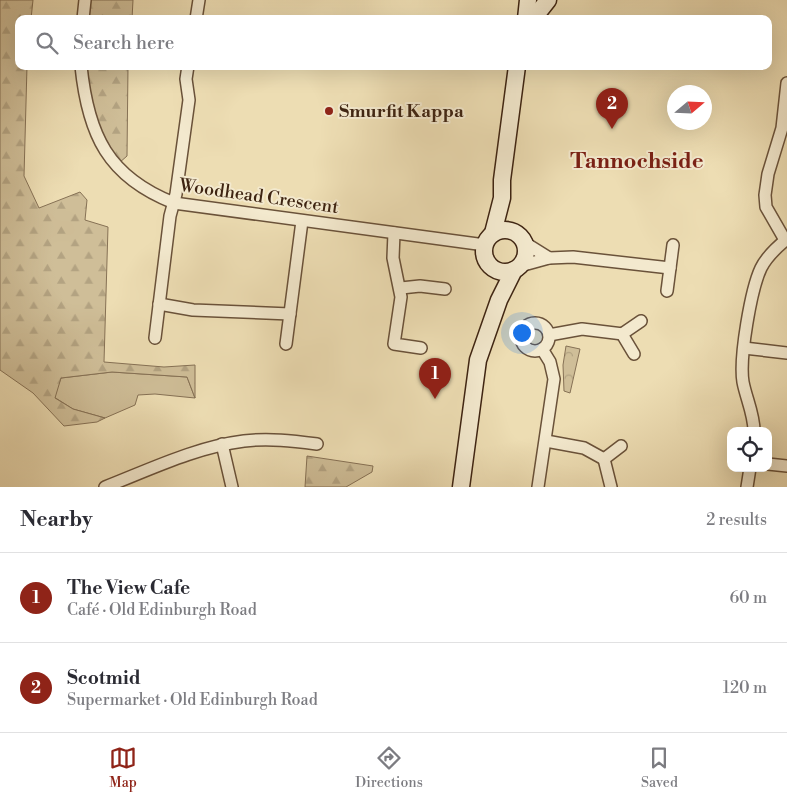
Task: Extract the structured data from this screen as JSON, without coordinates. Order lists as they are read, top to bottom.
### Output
{
  "streets": {
    "street": ["Woodhead Crescent"]
  },
  "districts": ["Tannochside"],
  "places": ["Smurfit Kappa"],
  "north": "right",
  "page": {
    "search": "Search here",
    "pins": ["2", "1"],
    "heading": ["Nearby", "2 results"],
    "list": [
      {
        "mark": "1",
        "name": "The View Cafe",
        "note": "Café · Old Edinburgh Road",
        "value": "60 m"
      },
      {
        "mark": "2",
        "name": "Scotmid",
        "note": "Supermarket · Old Edinburgh Road",
        "value": "120 m"
      }
    ],
    "nav": ["Map", "Directions", "Saved"]
  }
}
